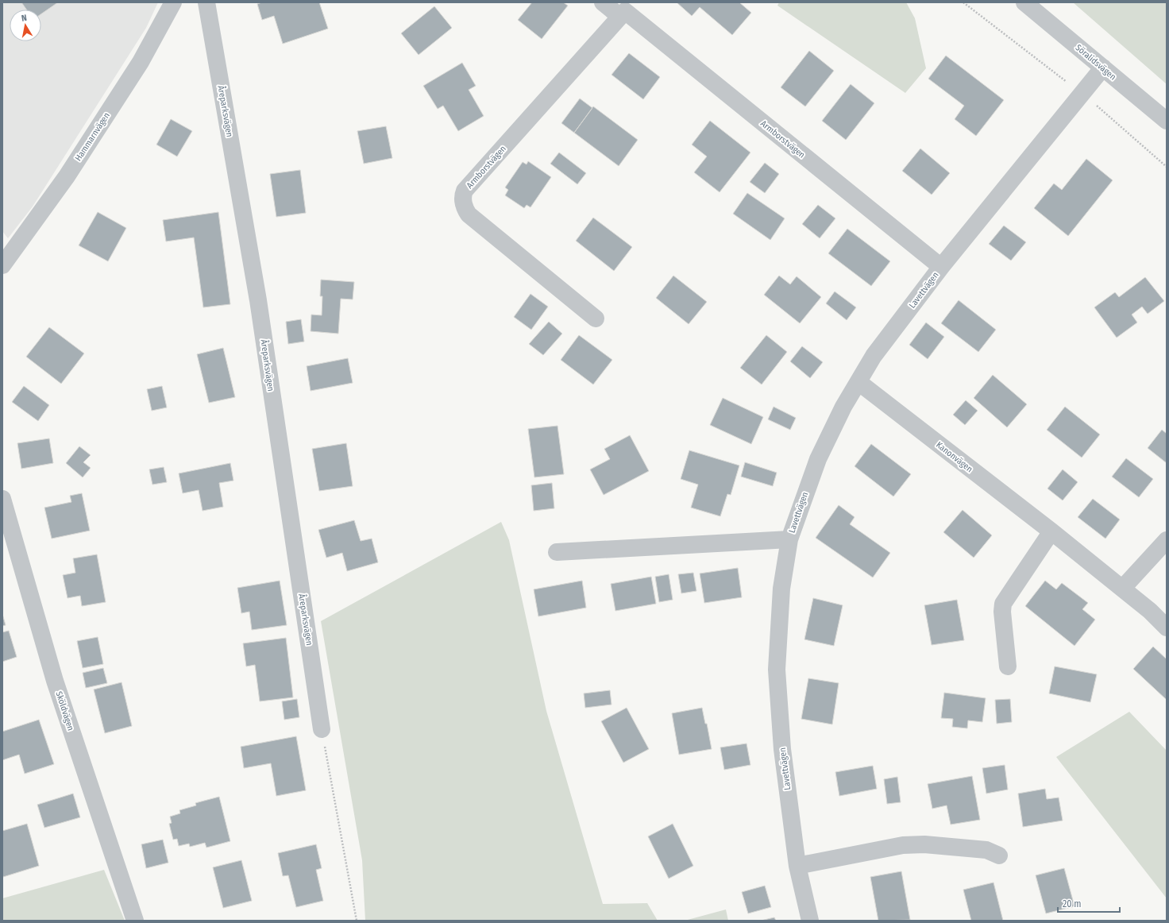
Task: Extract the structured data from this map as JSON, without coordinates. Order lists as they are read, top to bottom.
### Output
{
  "streets": {
    "street": [
      "Söralidsvägen",
      "Åreparksvägen",
      "Hammarnvägen",
      "Armborstvägen",
      "Lavettvägen",
      "Kanonvägen",
      "Sköldvägen"
    ]
  },
  "crossings": [
    ["Söralidsvägen", "Lavettvägen"],
    ["Armborstvägen", "Lavettvägen"],
    ["Lavettvägen", "Kanonvägen"]
  ],
  "scale_bar": "20 m",
  "north": "top"
}
